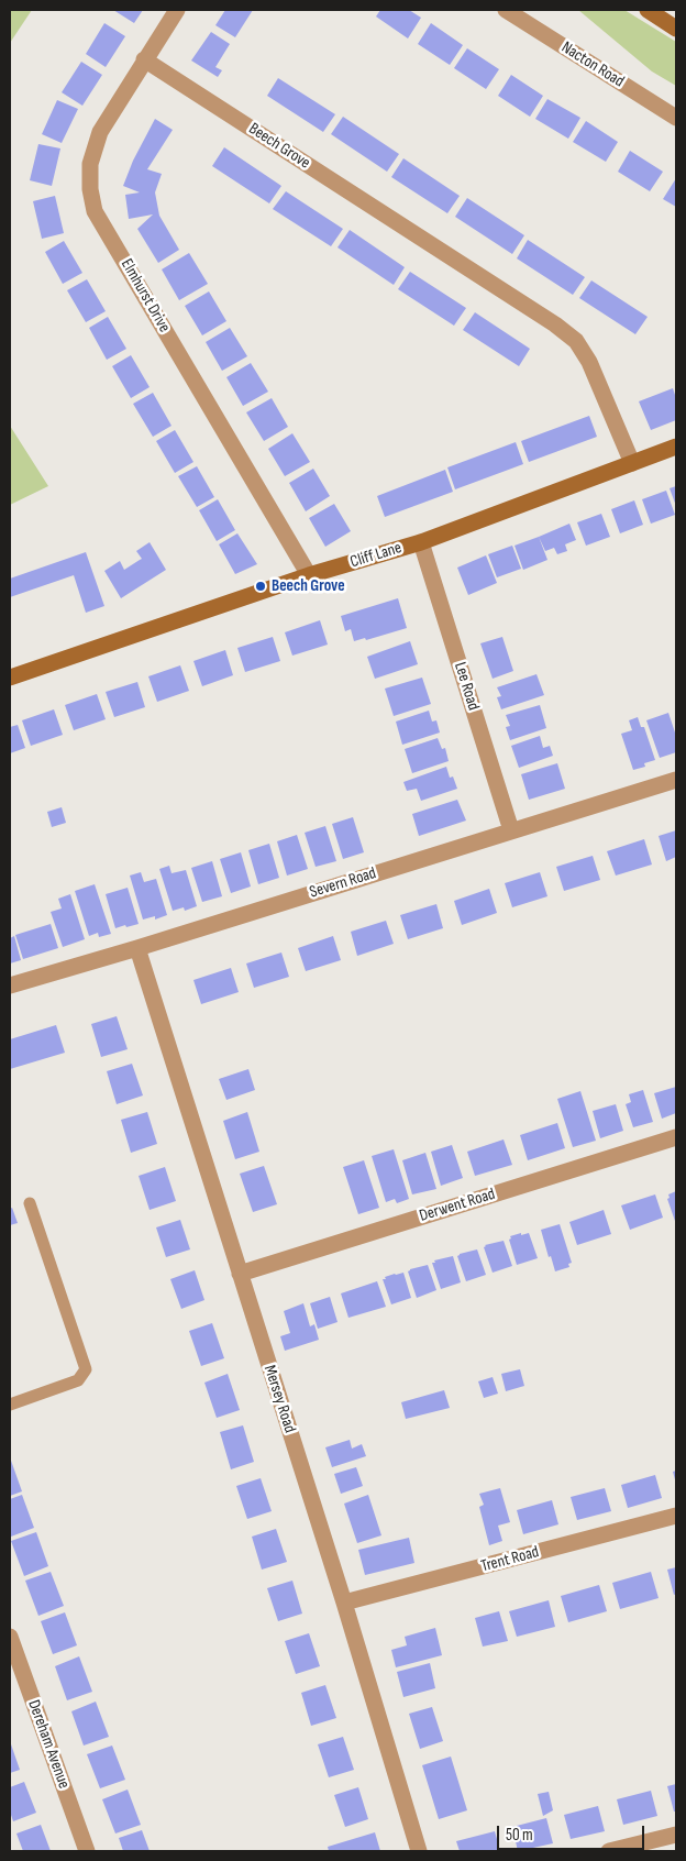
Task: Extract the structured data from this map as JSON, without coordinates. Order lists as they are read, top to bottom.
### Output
{
  "streets": {
    "street": [
      "Nacton Road",
      "Beech Grove",
      "Elmhurst Drive",
      "Cliff Lane",
      "Lee Road",
      "Severn Road",
      "Derwent Road",
      "Mersey Road",
      "Trent Road",
      "Dereham Avenue"
    ]
  },
  "crossings": [
    ["Beech Grove", "Elmhurst Drive"],
    ["Beech Grove", "Cliff Lane"],
    ["Elmhurst Drive", "Cliff Lane"],
    ["Cliff Lane", "Lee Road"],
    ["Lee Road", "Severn Road"],
    ["Severn Road", "Mersey Road"],
    ["Derwent Road", "Mersey Road"],
    ["Mersey Road", "Trent Road"]
  ],
  "places": ["Beech Grove"],
  "scale_bar": "50 m"
}
